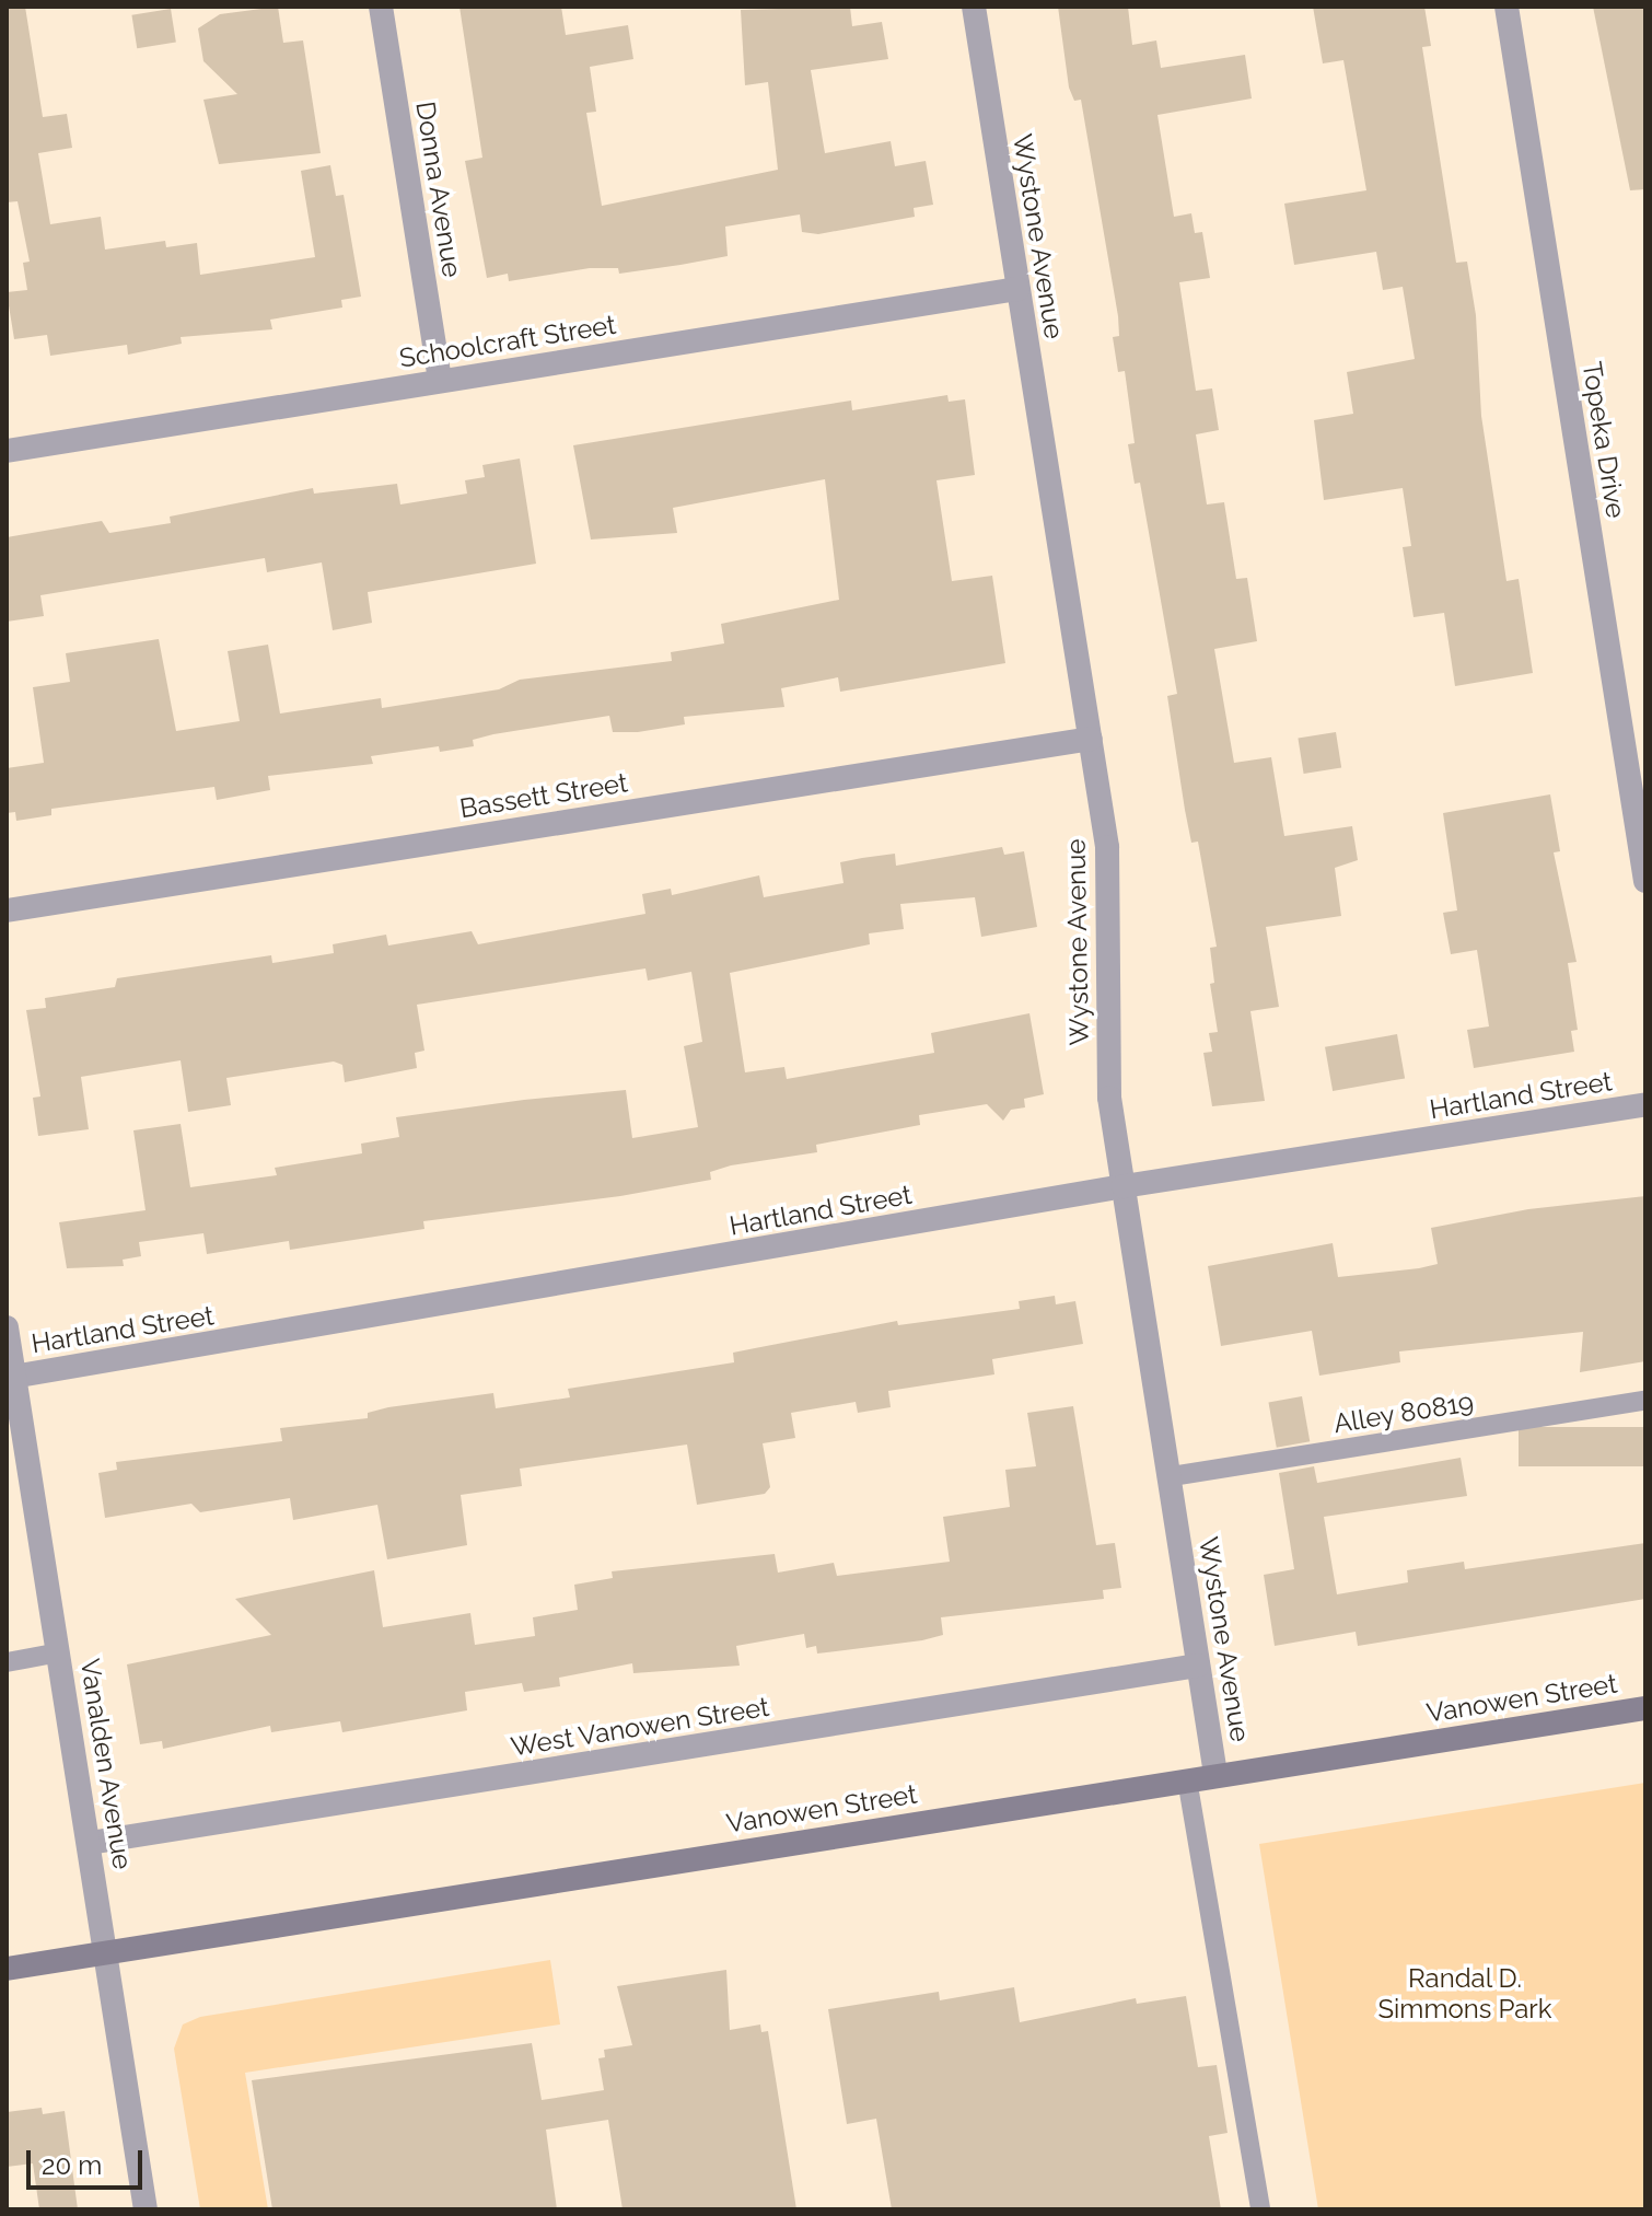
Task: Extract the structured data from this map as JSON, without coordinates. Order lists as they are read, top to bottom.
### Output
{
  "streets": {
    "main road": ["Vanowen Street"],
    "street": [
      "Donna Avenue",
      "Wystone Avenue",
      "Schoolcraft Street",
      "Topeka Drive",
      "Bassett Street",
      "Hartland Street",
      "West Vanowen Street",
      "Vanalden Avenue"
    ],
    "lane": ["Alley 80819"]
  },
  "crossings": [
    ["Donna Avenue", "Schoolcraft Street"],
    ["Wystone Avenue", "Schoolcraft Street"],
    ["Wystone Avenue", "Bassett Street"],
    ["Wystone Avenue", "Hartland Street"],
    ["Wystone Avenue", "Alley 80819"],
    ["Wystone Avenue", "Vanowen Street"],
    ["Wystone Avenue", "West Vanowen Street"],
    ["Hartland Street", "Vanalden Avenue"],
    ["Vanowen Street", "Vanalden Avenue"],
    ["West Vanowen Street", "Vanalden Avenue"]
  ],
  "parks": ["Randal D. Simmons Park"],
  "scale_bar": "20 m"
}
